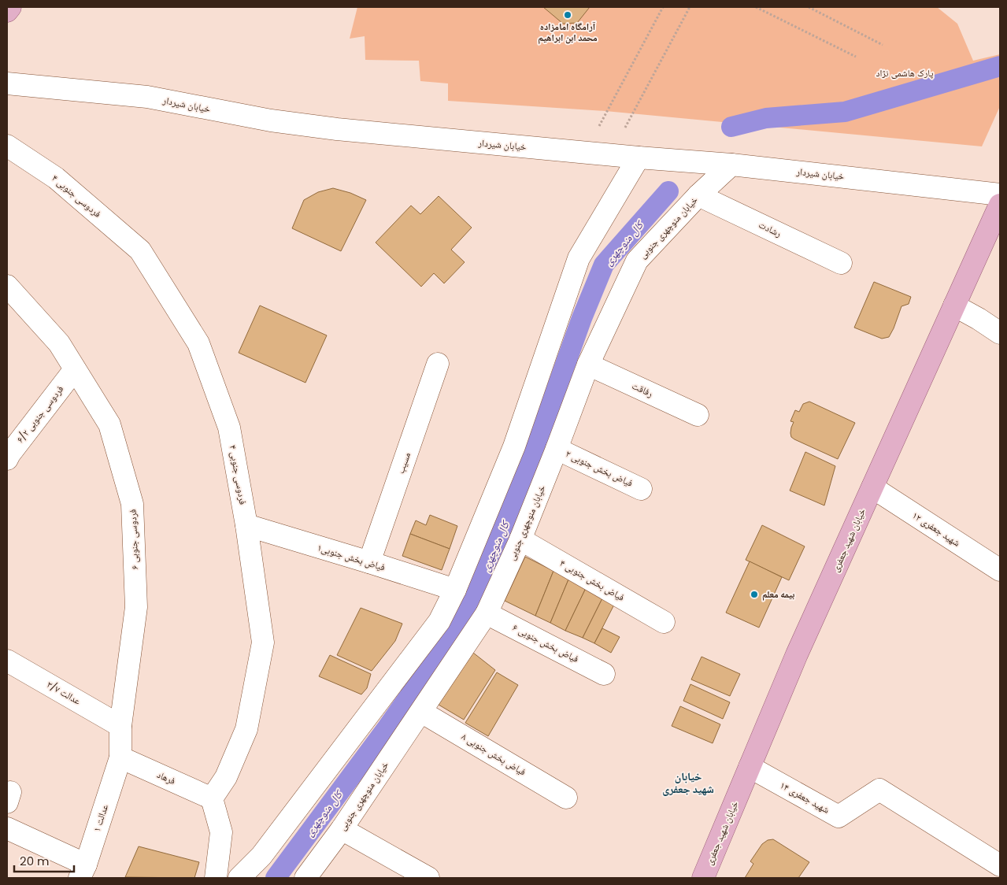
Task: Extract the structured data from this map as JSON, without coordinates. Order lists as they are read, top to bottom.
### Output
{
  "streets": {
    "main road": ["خیابان شهید جعفری"],
    "street": [
      "خیابان شیردار",
      "فردوسی جنوبی ۴",
      "خیابان منوچهری جنوبی",
      "رشادت",
      "رفاقت",
      "فردوسی جنوبی ۶/۲",
      "مسیب",
      "فیاض بخش جنوبی ۲",
      "شهید جعفری ۱۲",
      "فردوسی جنوبی ۶",
      "فیاض بخش جنوبی۱",
      "فیاض بخش جنوبی ۴",
      "فیاض بخش جنوبی ۶",
      "عدالت ۳/۷",
      "فیاض بخش جنوبی ۸",
      "فرهاد",
      "شهید جعفری ۱۴",
      "عدالت ۱"
    ]
  },
  "crossings": [
    ["خیابان شیردار", "خیابان منوچهری جنوبی"],
    ["فردوسی جنوبی ۴", "فیاض بخش جنوبی۱"],
    ["فردوسی جنوبی ۴", "فرهاد"],
    ["خیابان منوچهری جنوبی", "رشادت"],
    ["خیابان منوچهری جنوبی", "رفاقت"],
    ["خیابان منوچهری جنوبی", "فیاض بخش جنوبی ۲"],
    ["خیابان منوچهری جنوبی", "فیاض بخش جنوبی ۴"],
    ["خیابان منوچهری جنوبی", "فیاض بخش جنوبی ۶"],
    ["خیابان منوچهری جنوبی", "فیاض بخش جنوبی ۸"],
    ["فردوسی جنوبی ۶/۲", "فردوسی جنوبی ۶"],
    ["مسیب", "فیاض بخش جنوبی۱"],
    ["شهید جعفری ۱۲", "خیابان شهید جعفری"],
    ["فردوسی جنوبی ۶", "عدالت ۳/۷"],
    ["فردوسی جنوبی ۶", "فرهاد"],
    ["فردوسی جنوبی ۶", "عدالت ۱"],
    ["خیابان شهید جعفری", "شهید جعفری ۱۴"],
    ["فرهاد", "عدالت ۱"]
  ],
  "districts": ["خیابان شهید جعفری"],
  "water": ["کال منوچهری"],
  "parks": ["پارک هاشمی نژاد"],
  "places": ["آرامگاه امامزاده محمد ابن ابراهیم", "بیمه معلم"],
  "scale_bar": "20 m"
}
